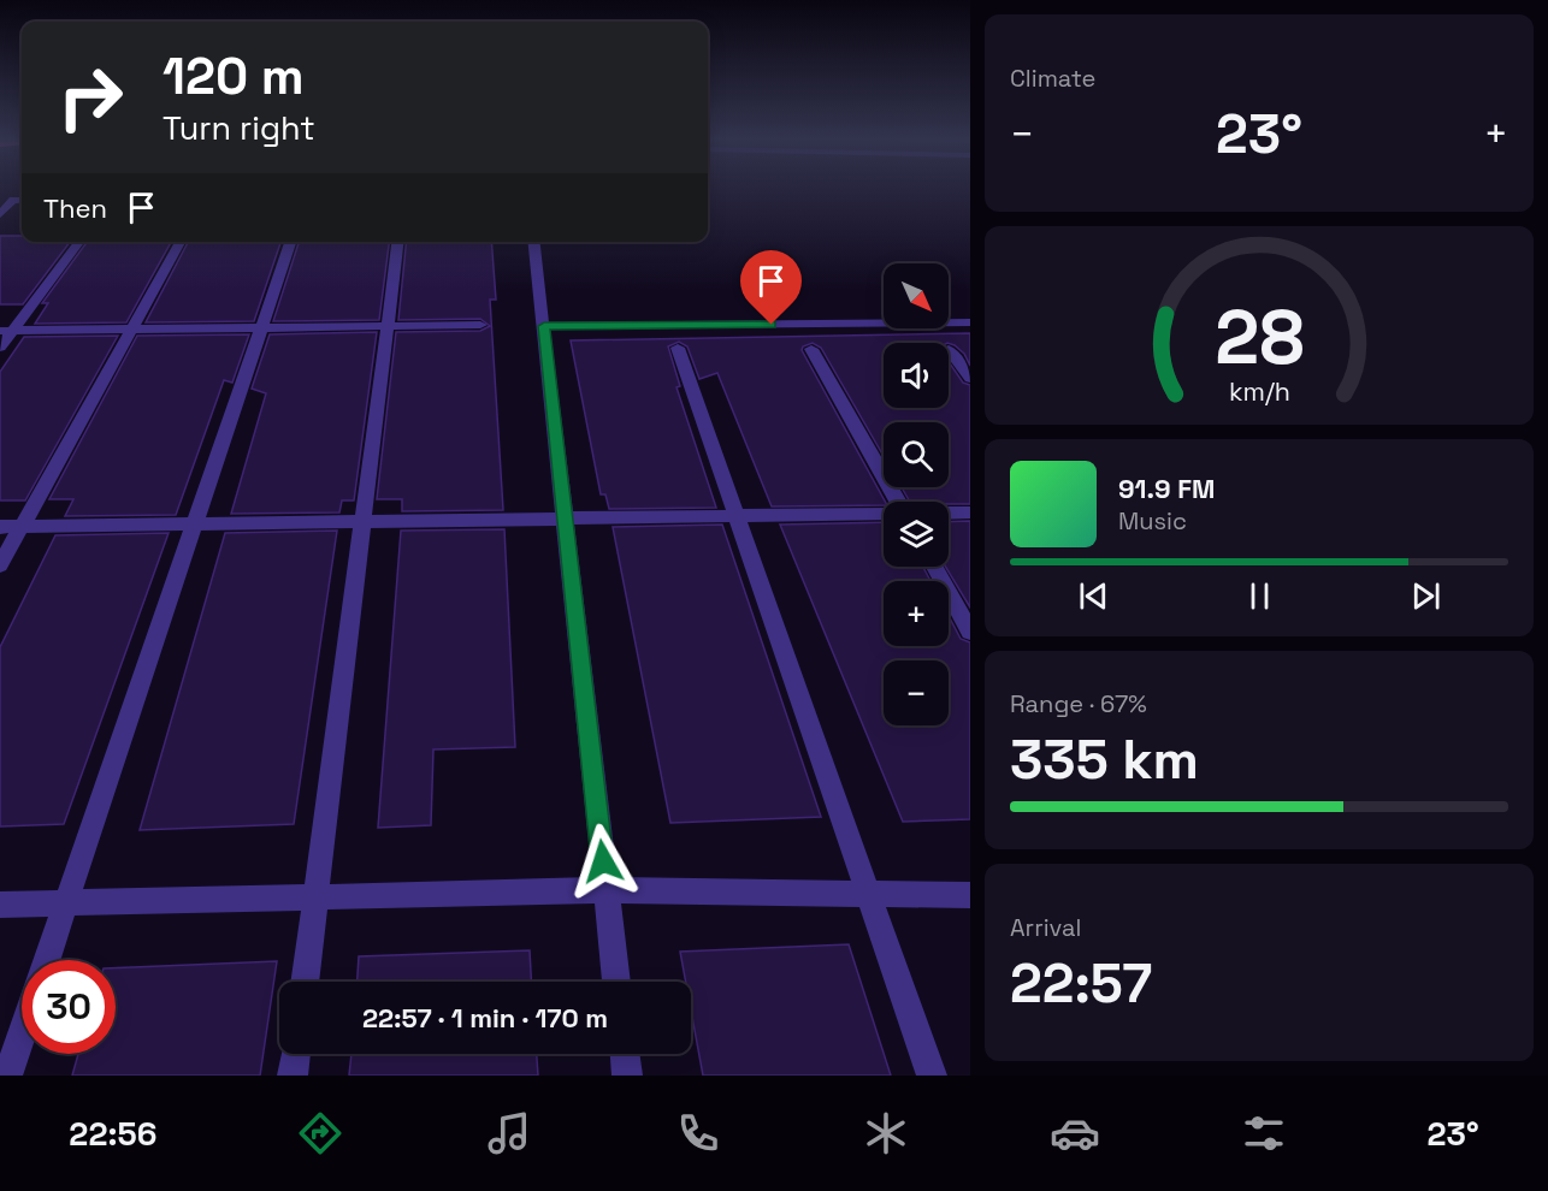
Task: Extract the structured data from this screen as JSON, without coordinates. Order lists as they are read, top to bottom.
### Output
{
  "north": "bottom right",
  "page": {
    "tile": [
      "Climate",
      ["Range · 67%", "335 km"],
      ["Arrival", "22:57"]
    ],
    "turn": ["120 m", "Turn right"],
    "heat": ["−", "23°", "+"],
    "then": "Then",
    "map_buttons": ["+", "−"],
    "song": ["91.9 FM", "Music"],
    "limit": "30",
    "trip": "22:57 · 1 min · 170 m",
    "tabs": ["22:56", "23°"],
    "gauge": ["28", "km/h"]
  }
}
